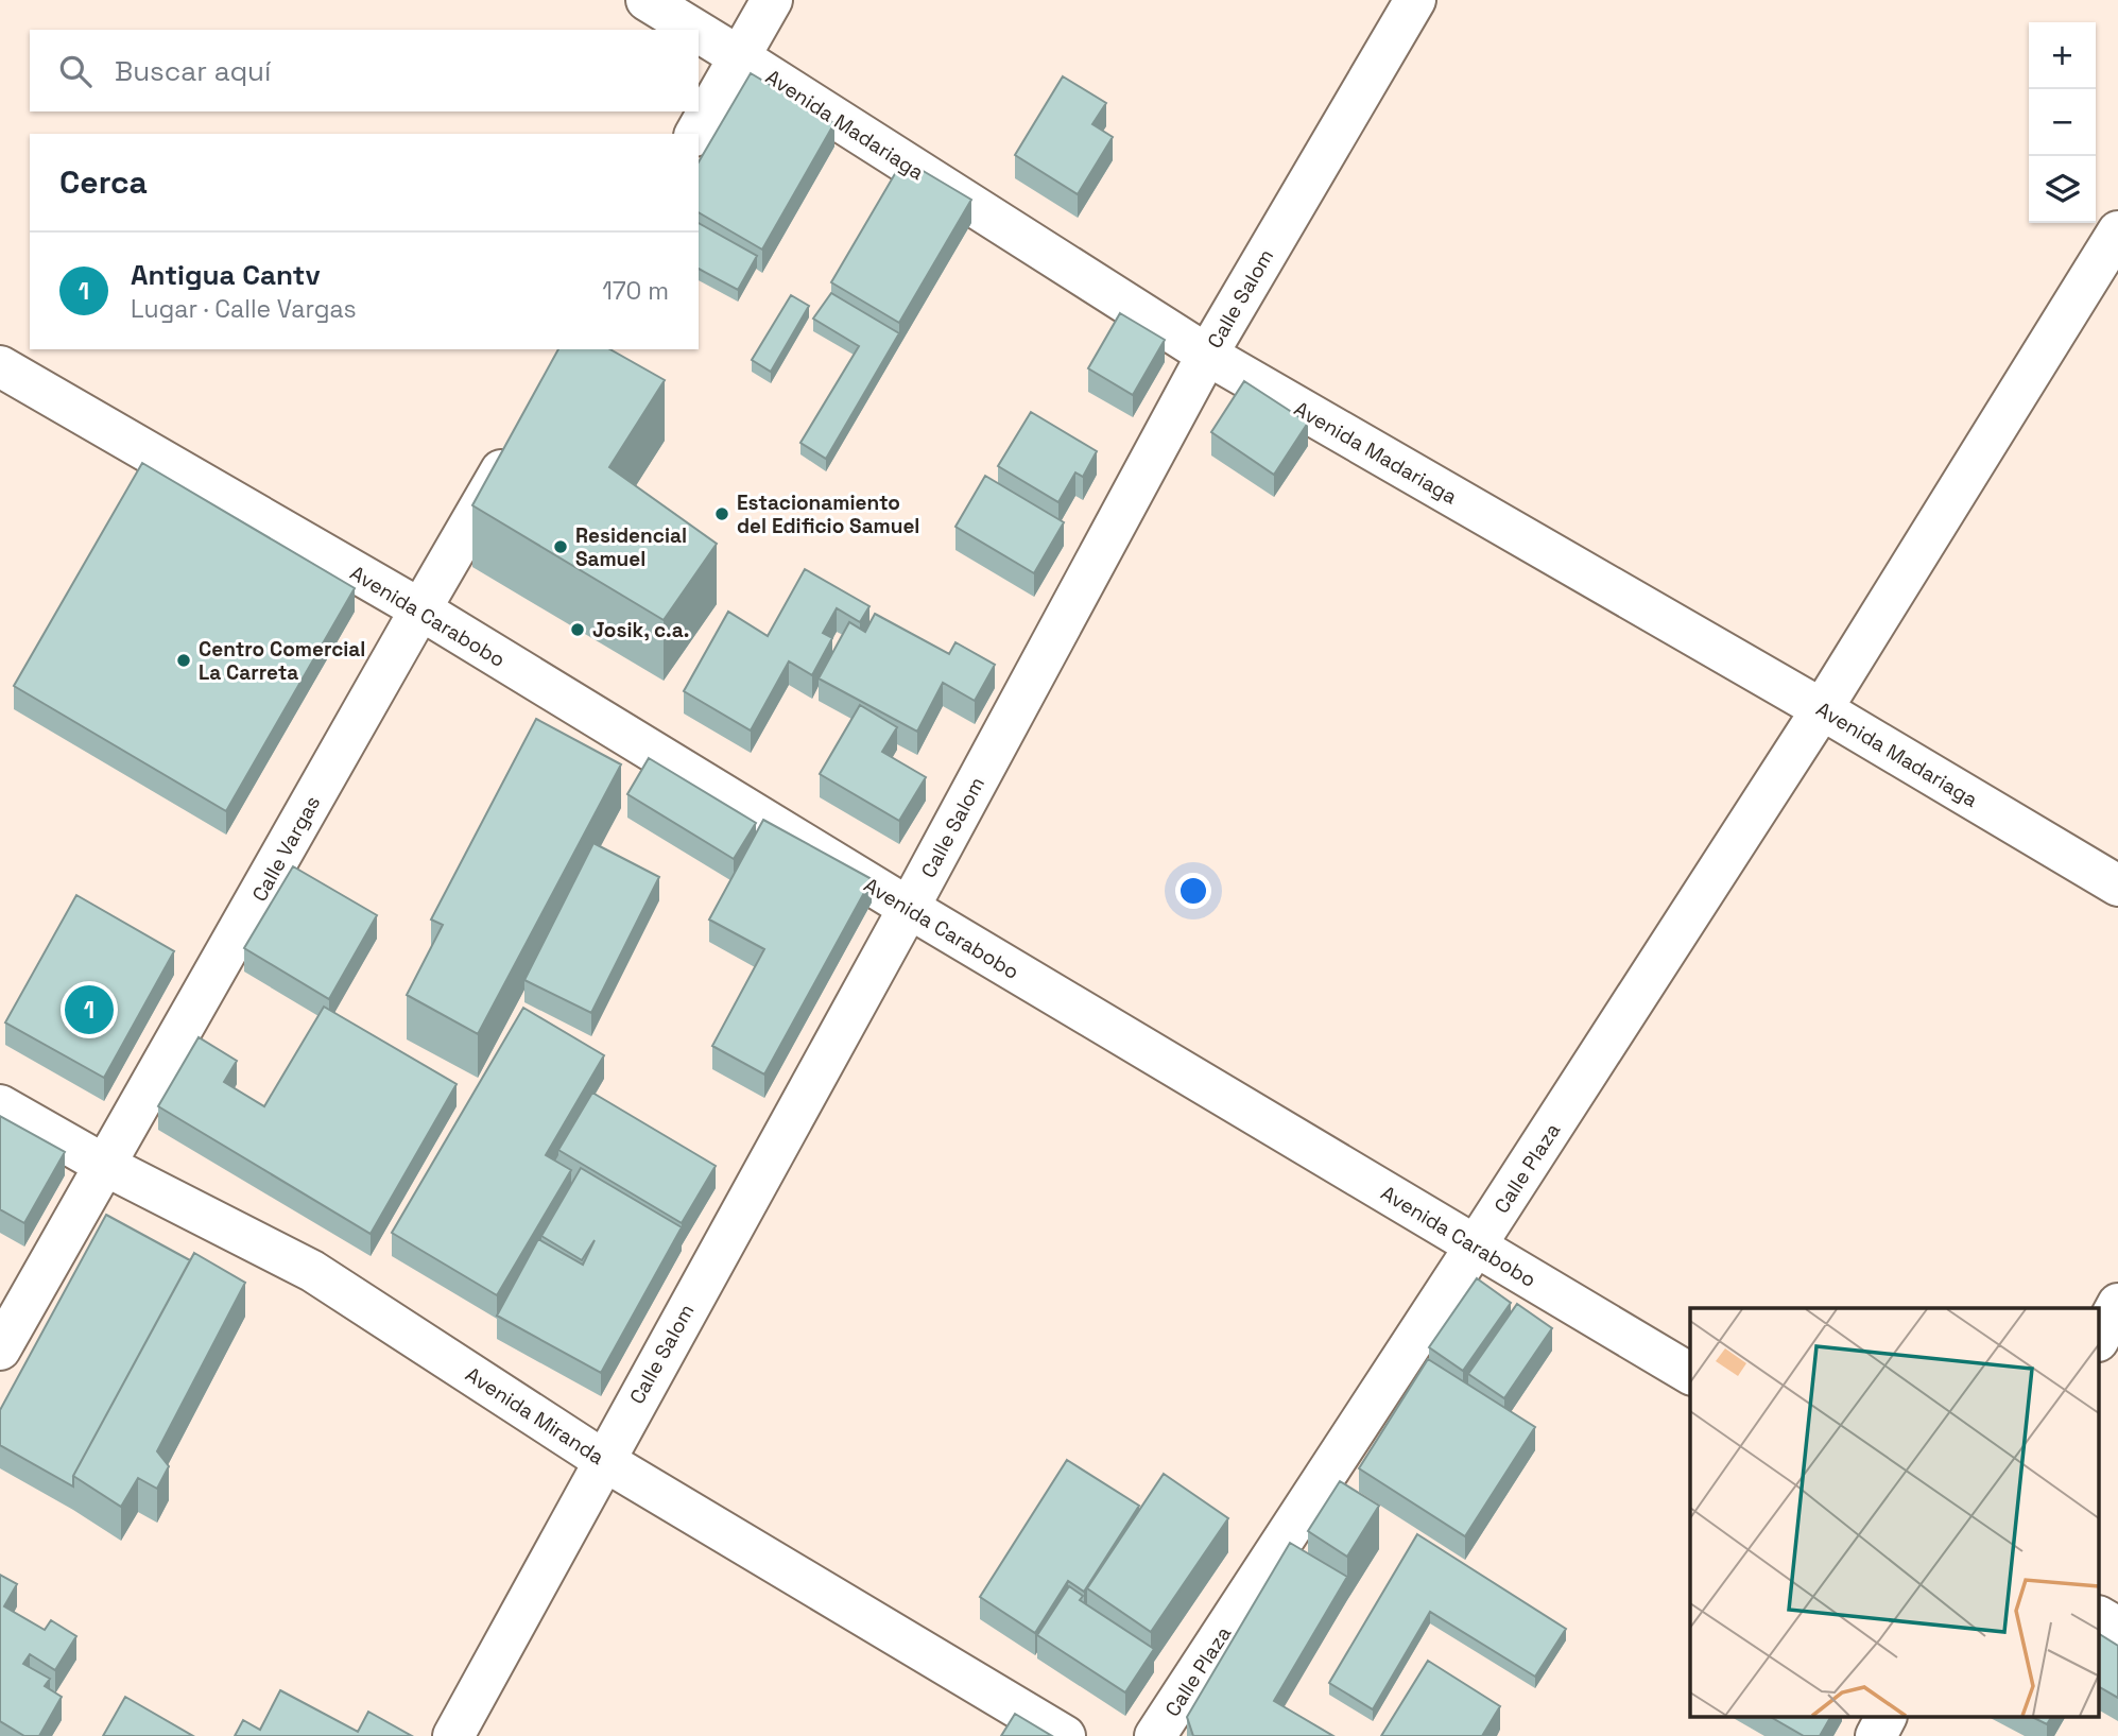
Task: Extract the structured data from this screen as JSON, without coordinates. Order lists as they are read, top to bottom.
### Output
{
  "streets": {
    "street": [
      "Avenida Madariaga",
      "Calle Salom",
      "Avenida Carabobo",
      "Calle Vargas",
      "Calle Plaza",
      "Avenida Miranda"
    ]
  },
  "crossings": [
    ["Avenida Madariaga", "Calle Salom"],
    ["Avenida Madariaga", "Calle Plaza"],
    ["Calle Salom", "Avenida Carabobo"],
    ["Calle Salom", "Avenida Miranda"],
    ["Avenida Carabobo", "Calle Vargas"],
    ["Avenida Carabobo", "Calle Plaza"],
    ["Calle Vargas", "Avenida Miranda"]
  ],
  "places": [
    "Estacionamiento del Edificio Samuel",
    "Residencial Samuel",
    "Josik, c.a.",
    "Centro Comercial La Carreta"
  ],
  "page": {
    "map_buttons": ["+", "−"],
    "search": "Buscar aquí",
    "heading": "Cerca",
    "list": [
      {
        "mark": "1",
        "name": "Antigua Cantv",
        "note": "Lugar · Calle Vargas",
        "value": "170 m"
      }
    ],
    "pins": "1"
  }
}
